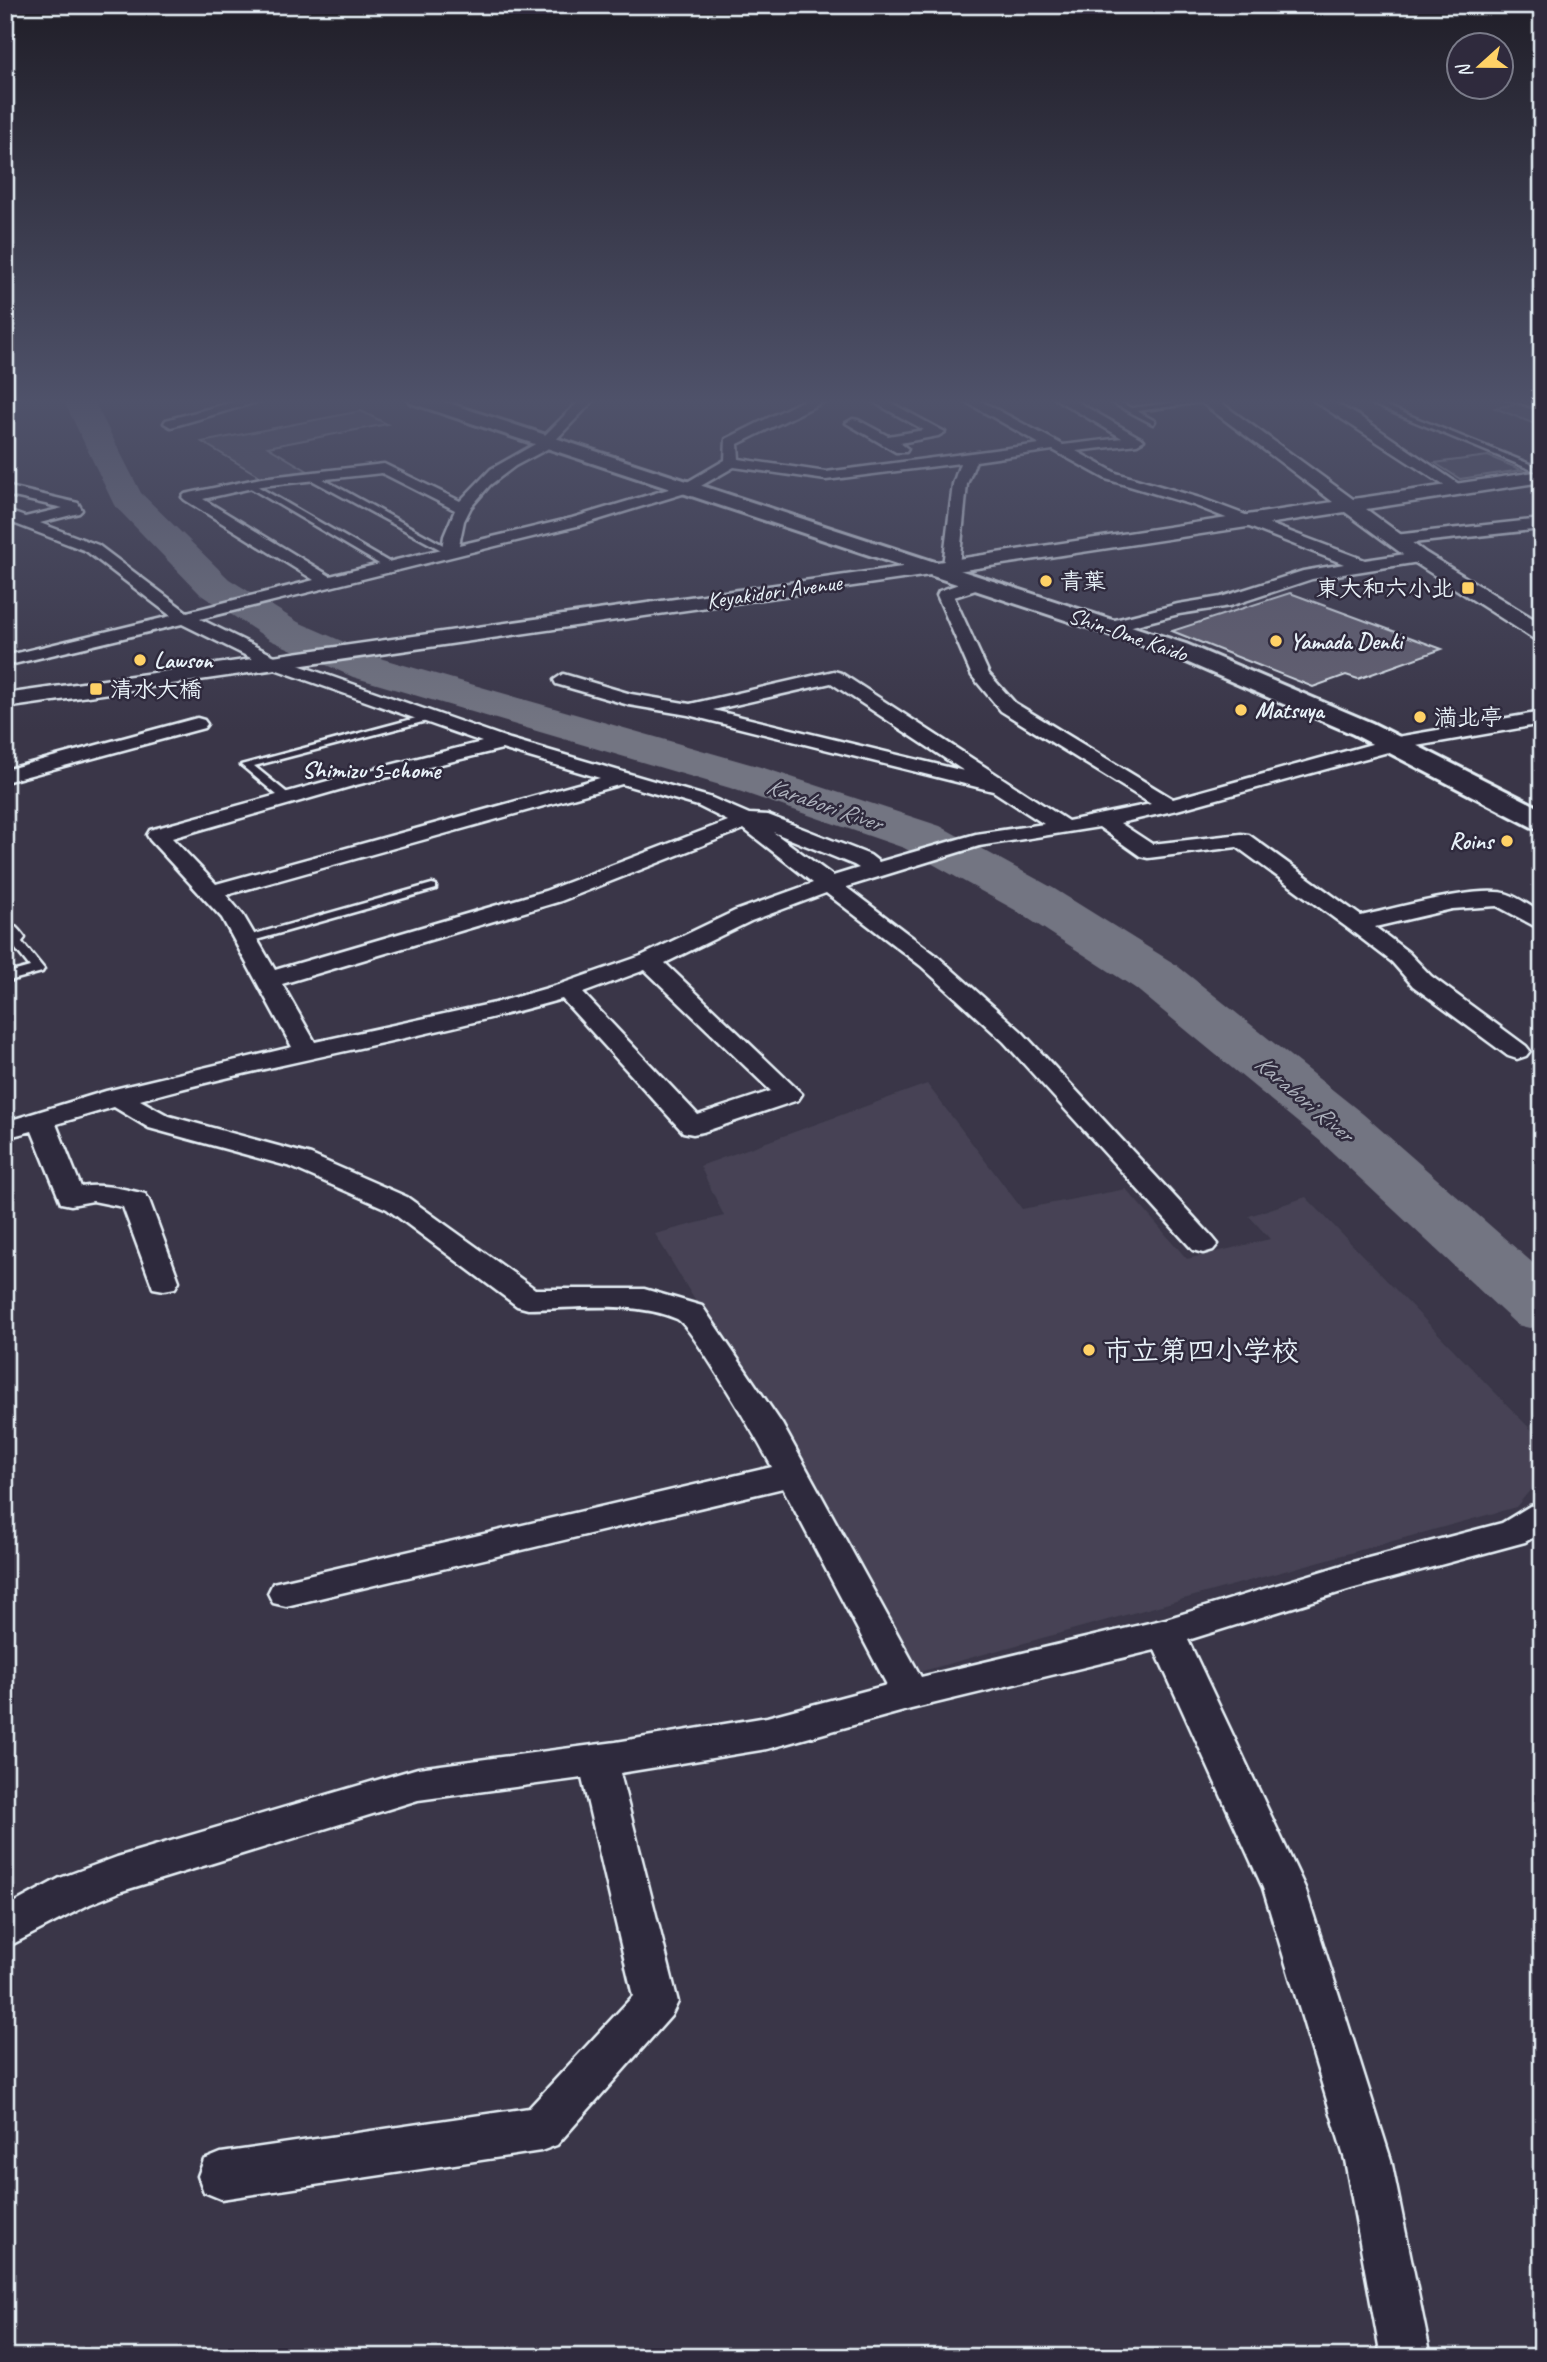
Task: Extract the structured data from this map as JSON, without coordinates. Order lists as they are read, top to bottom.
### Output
{
  "streets": {
    "main road": ["Shin-Ome Kaido"],
    "street": ["Keyakidori Avenue"]
  },
  "crossings": [
    ["Keyakidori Avenue", "Shin-Ome Kaido"]
  ],
  "districts": ["Shimizu 5-chome"],
  "water": ["Karabori River"],
  "places": {
    "other": [
      "青葉",
      "Yamada Denki",
      "Lawson",
      "Matsuya",
      "満北亭",
      "Roins",
      "市立第四小学校"
    ],
    "transit": ["東大和六小北", "清水大橋"]
  },
  "north": "left"
}
